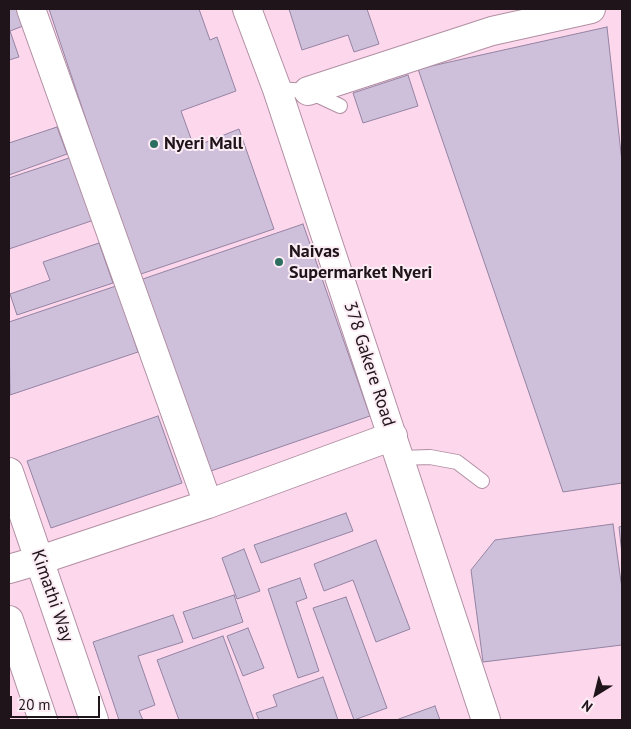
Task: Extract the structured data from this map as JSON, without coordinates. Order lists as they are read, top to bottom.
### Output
{
  "streets": {
    "street": ["378 Gakere Road", "Kimathi Way"]
  },
  "places": ["Nyeri Mall", "Naivas Supermarket Nyeri"],
  "scale_bar": "20 m",
  "north": "bottom left"
}
